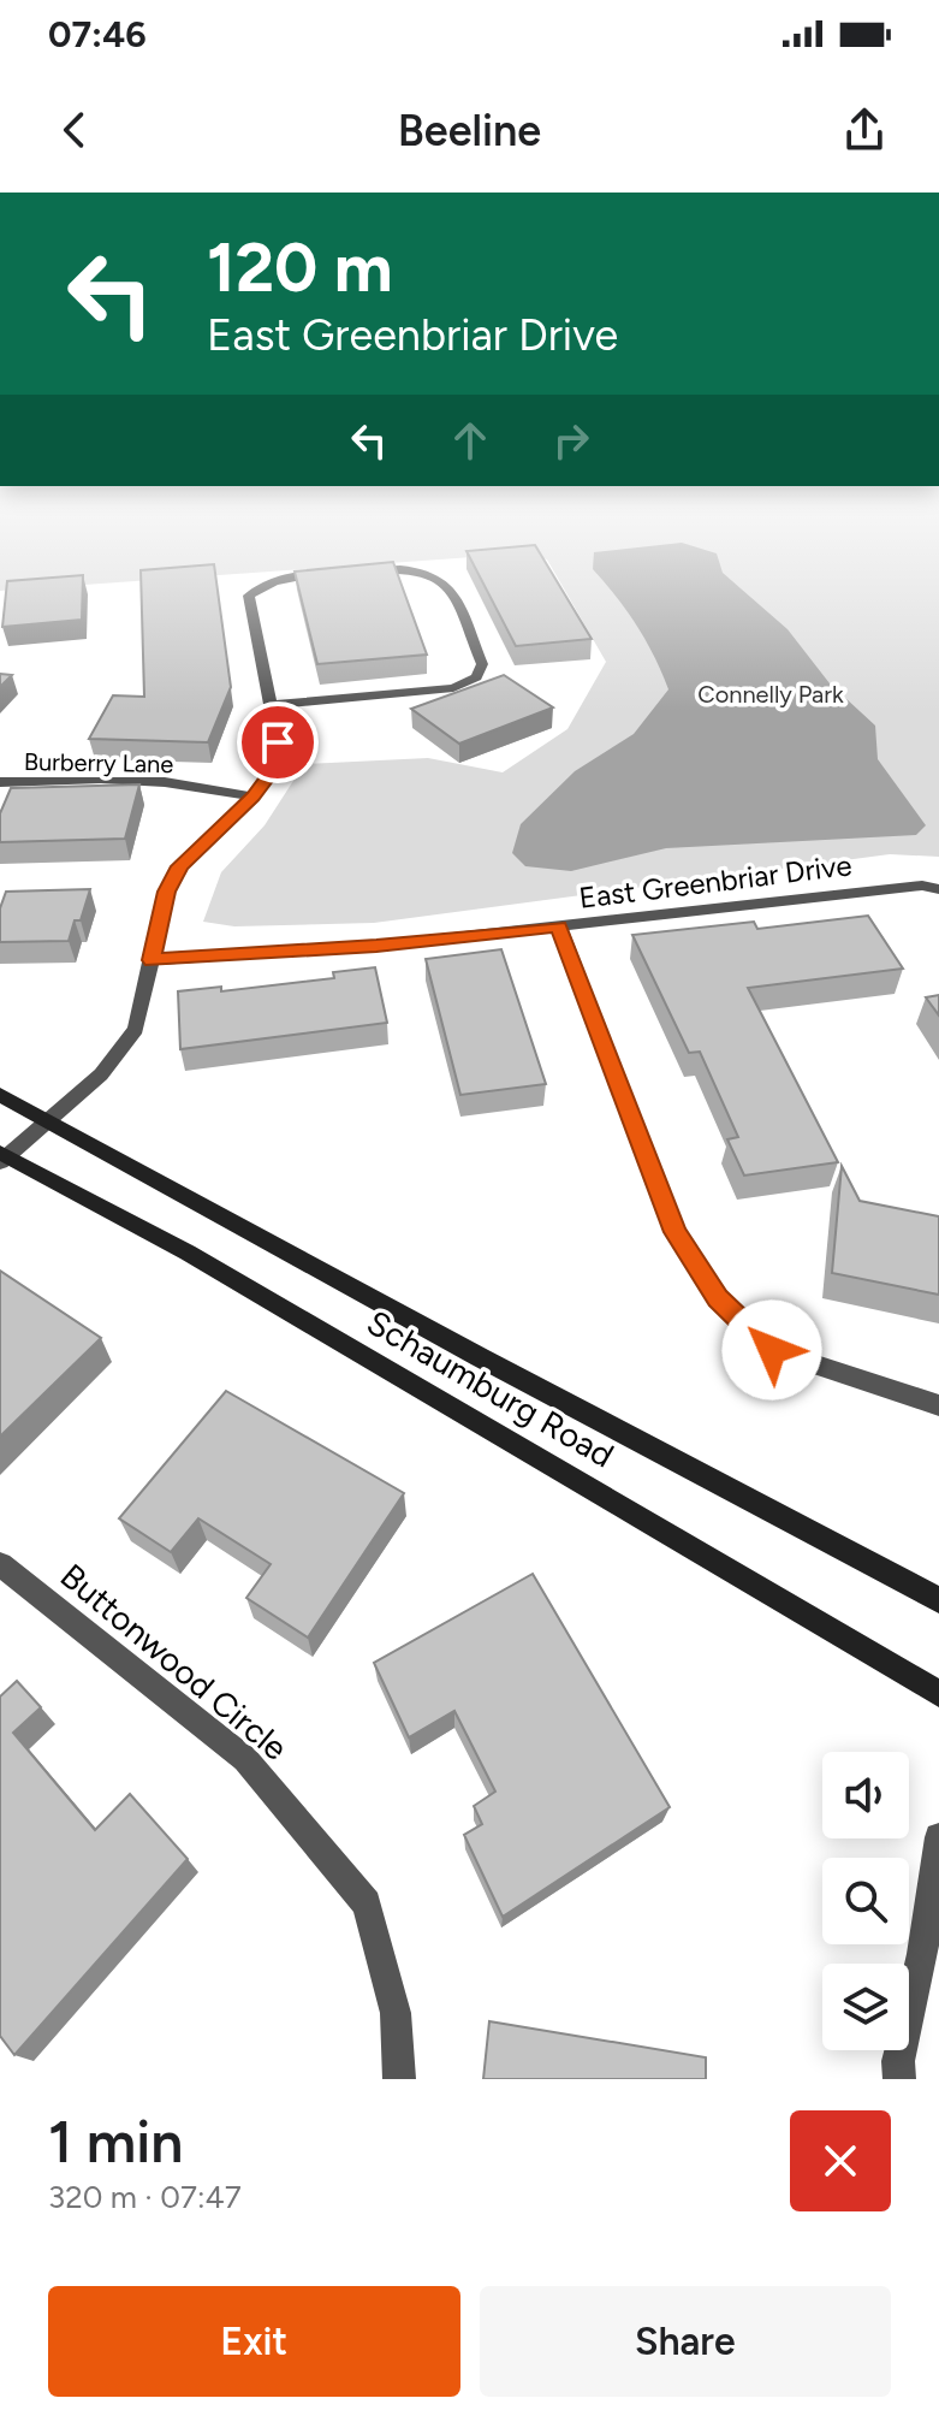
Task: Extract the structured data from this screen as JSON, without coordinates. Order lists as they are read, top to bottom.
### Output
{
  "streets": {
    "street": [
      "Burberry Lane",
      "East Greenbriar Drive",
      "Schaumburg Road",
      "Buttonwood Circle"
    ]
  },
  "parks": ["Connelly Park"],
  "page": {
    "status": "07:46",
    "header": "Beeline",
    "turn": ["120 m", "East Greenbriar Drive"],
    "heading": ["1 min", "320 m · 07:47"],
    "buttons": ["Exit", "Share"]
  }
}
